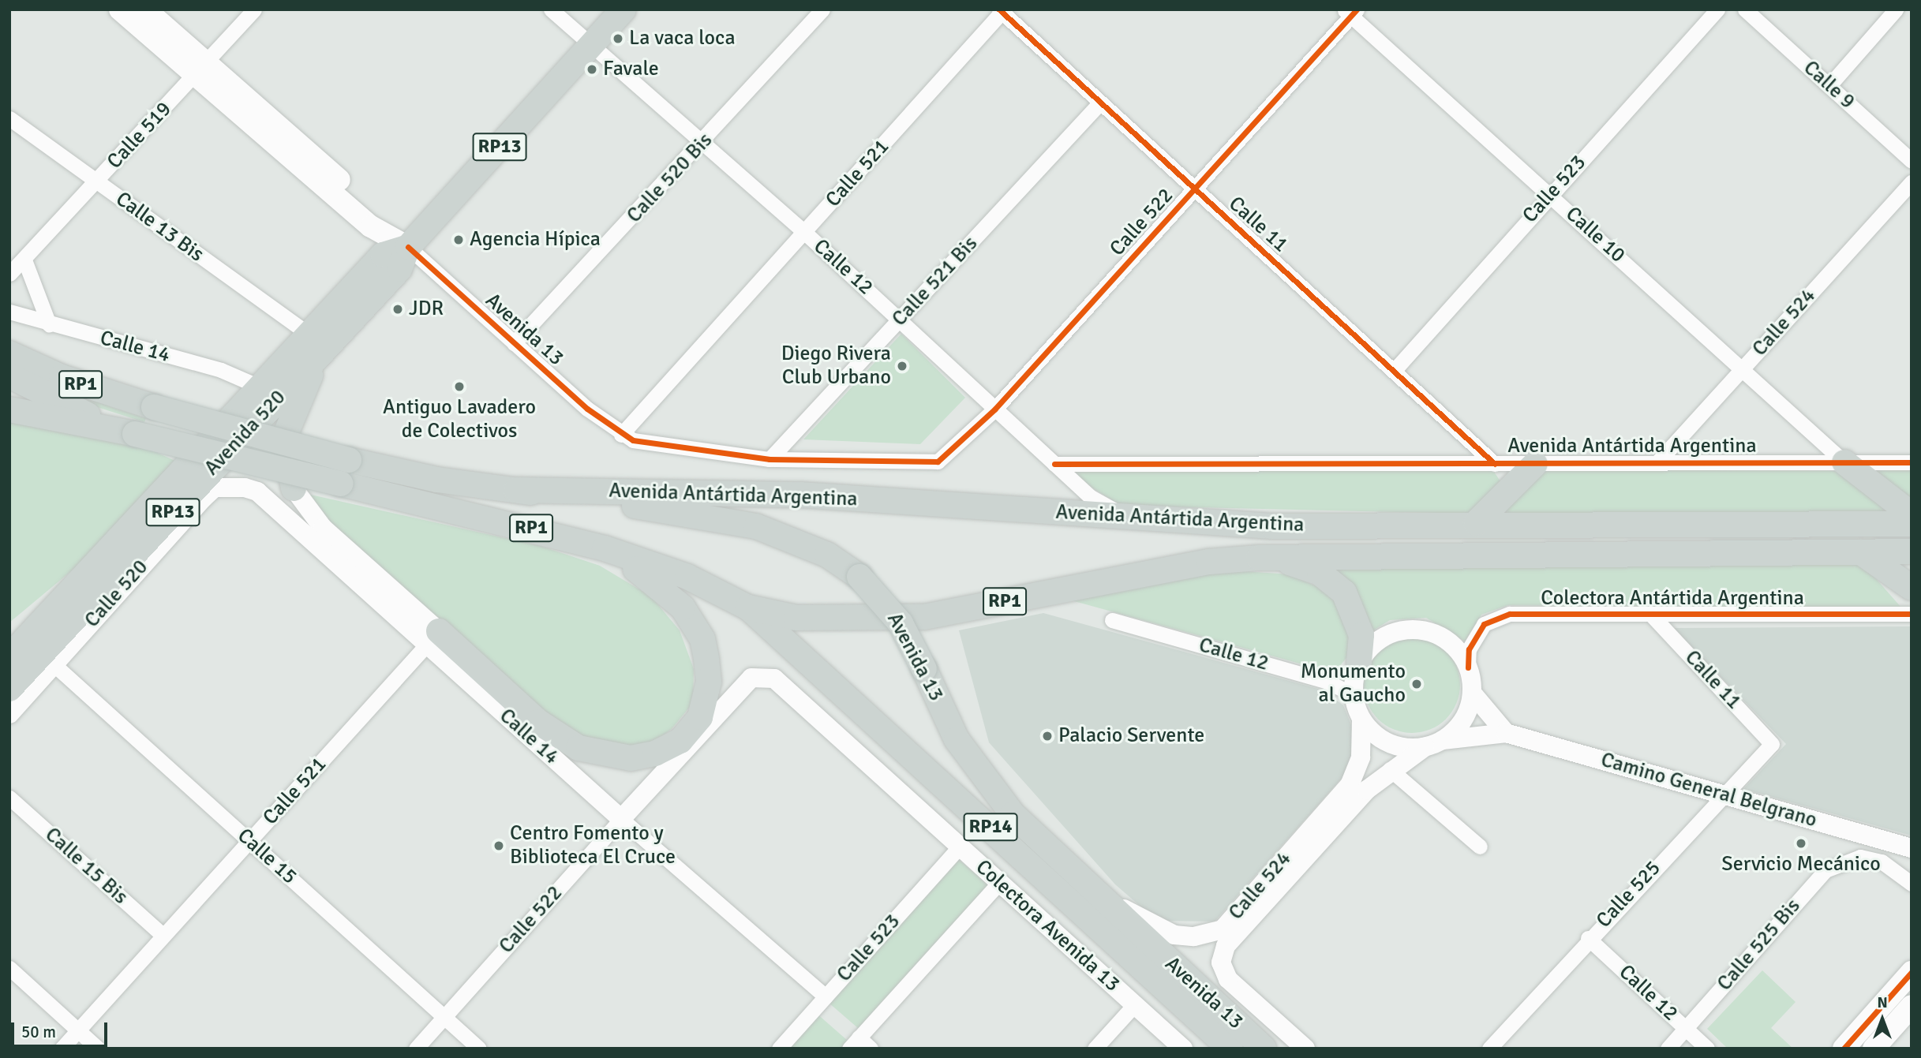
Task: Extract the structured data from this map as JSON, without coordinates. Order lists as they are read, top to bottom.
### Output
{
  "streets": {
    "main road": [
      "RP13",
      "Avenida 13",
      "RP1",
      "Avenida 520",
      "Avenida Antártida Argentina",
      "RP14"
    ],
    "street": [
      "Calle 9",
      "Calle 519",
      "Calle 521",
      "Calle 520 Bis",
      "Calle 523",
      "Calle 522",
      "Calle 11",
      "Calle 13 Bis",
      "Calle 10",
      "Calle 12",
      "Calle 521 Bis",
      "Calle 524",
      "Calle 14",
      "Calle 520",
      "Colectora Antártida Argentina",
      "Camino General Belgrano",
      "Calle 15",
      "Calle 15 Bis",
      "Calle 525",
      "Colectora Avenida 13",
      "Calle 525 Bis"
    ]
  },
  "crossings": [
    ["Calle 519", "Calle 13 Bis"],
    ["Calle 519", "Avenida 13"],
    ["Calle 521", "Calle 11"],
    ["Calle 521", "Calle 12"],
    ["Calle 521", "Avenida 13"],
    ["Calle 521", "Calle 14"],
    ["Calle 521", "Avenida Antártida Argentina"],
    ["Calle 521", "Calle 15"],
    ["Calle 521", "Calle 15 Bis"],
    ["Calle 520 Bis", "Calle 12"],
    ["Calle 520 Bis", "Avenida 13"],
    ["Calle 523", "Calle 11"],
    ["Calle 523", "Calle 10"],
    ["Calle 523", "Calle 14"],
    ["Calle 523", "Colectora Avenida 13"],
    ["Calle 522", "Calle 11"],
    ["Calle 522", "Calle 10"],
    ["Calle 522", "Calle 12"],
    ["Calle 522", "Calle 14"],
    ["Calle 522", "Avenida Antártida Argentina"],
    ["Calle 522", "Calle 15"],
    ["Calle 522", "Colectora Avenida 13"],
    ["Calle 11", "Calle 521 Bis"],
    ["Calle 11", "Avenida Antártida Argentina"],
    ["Calle 11", "Colectora Antártida Argentina"],
    ["Calle 11", "Calle 525"],
    ["Calle 13 Bis", "Avenida 520"],
    ["Calle 10", "Calle 524"],
    ["Calle 10", "Avenida Antártida Argentina"],
    ["Calle 12", "Calle 521 Bis"],
    ["Calle 12", "Calle 524"],
    ["Calle 12", "RP1"],
    ["Calle 12", "Avenida 520"],
    ["Calle 12", "Avenida Antártida Argentina"],
    ["Calle 12", "Colectora Antártida Argentina"],
    ["Calle 12", "Camino General Belgrano"],
    ["Calle 12", "Calle 525"],
    ["Calle 12", "Calle 525 Bis"],
    ["Calle 521 Bis", "Avenida Antártida Argentina"],
    ["Calle 524", "Avenida 13"],
    ["Calle 524", "RP1"],
    ["Calle 524", "Avenida Antártida Argentina"],
    ["Calle 524", "Colectora Antártida Argentina"],
    ["Calle 524", "Camino General Belgrano"],
    ["Avenida 13", "RP1"],
    ["Avenida 13", "Avenida 520"],
    ["Avenida 13", "Avenida Antártida Argentina"],
    ["Calle 14", "Avenida 520"],
    ["Calle 14", "Calle 520"],
    ["RP1", "Colectora Antártida Argentina"],
    ["RP1", "Camino General Belgrano"],
    ["Calle 520", "Calle 15"],
    ["Colectora Antártida Argentina", "Camino General Belgrano"],
    ["Camino General Belgrano", "Calle 525"]
  ],
  "places": [
    "La vaca loca",
    "Favale",
    "Agencia Hípica",
    "JDR",
    "Diego Rivera Club Urbano",
    "Antiguo Lavadero de Colectivos",
    "Monumento al Gaucho",
    "Palacio Servente",
    "Servicio Mecánico",
    "Centro Fomento y Biblioteca El Cruce"
  ],
  "scale_bar": "50 m",
  "north": "top"
}
